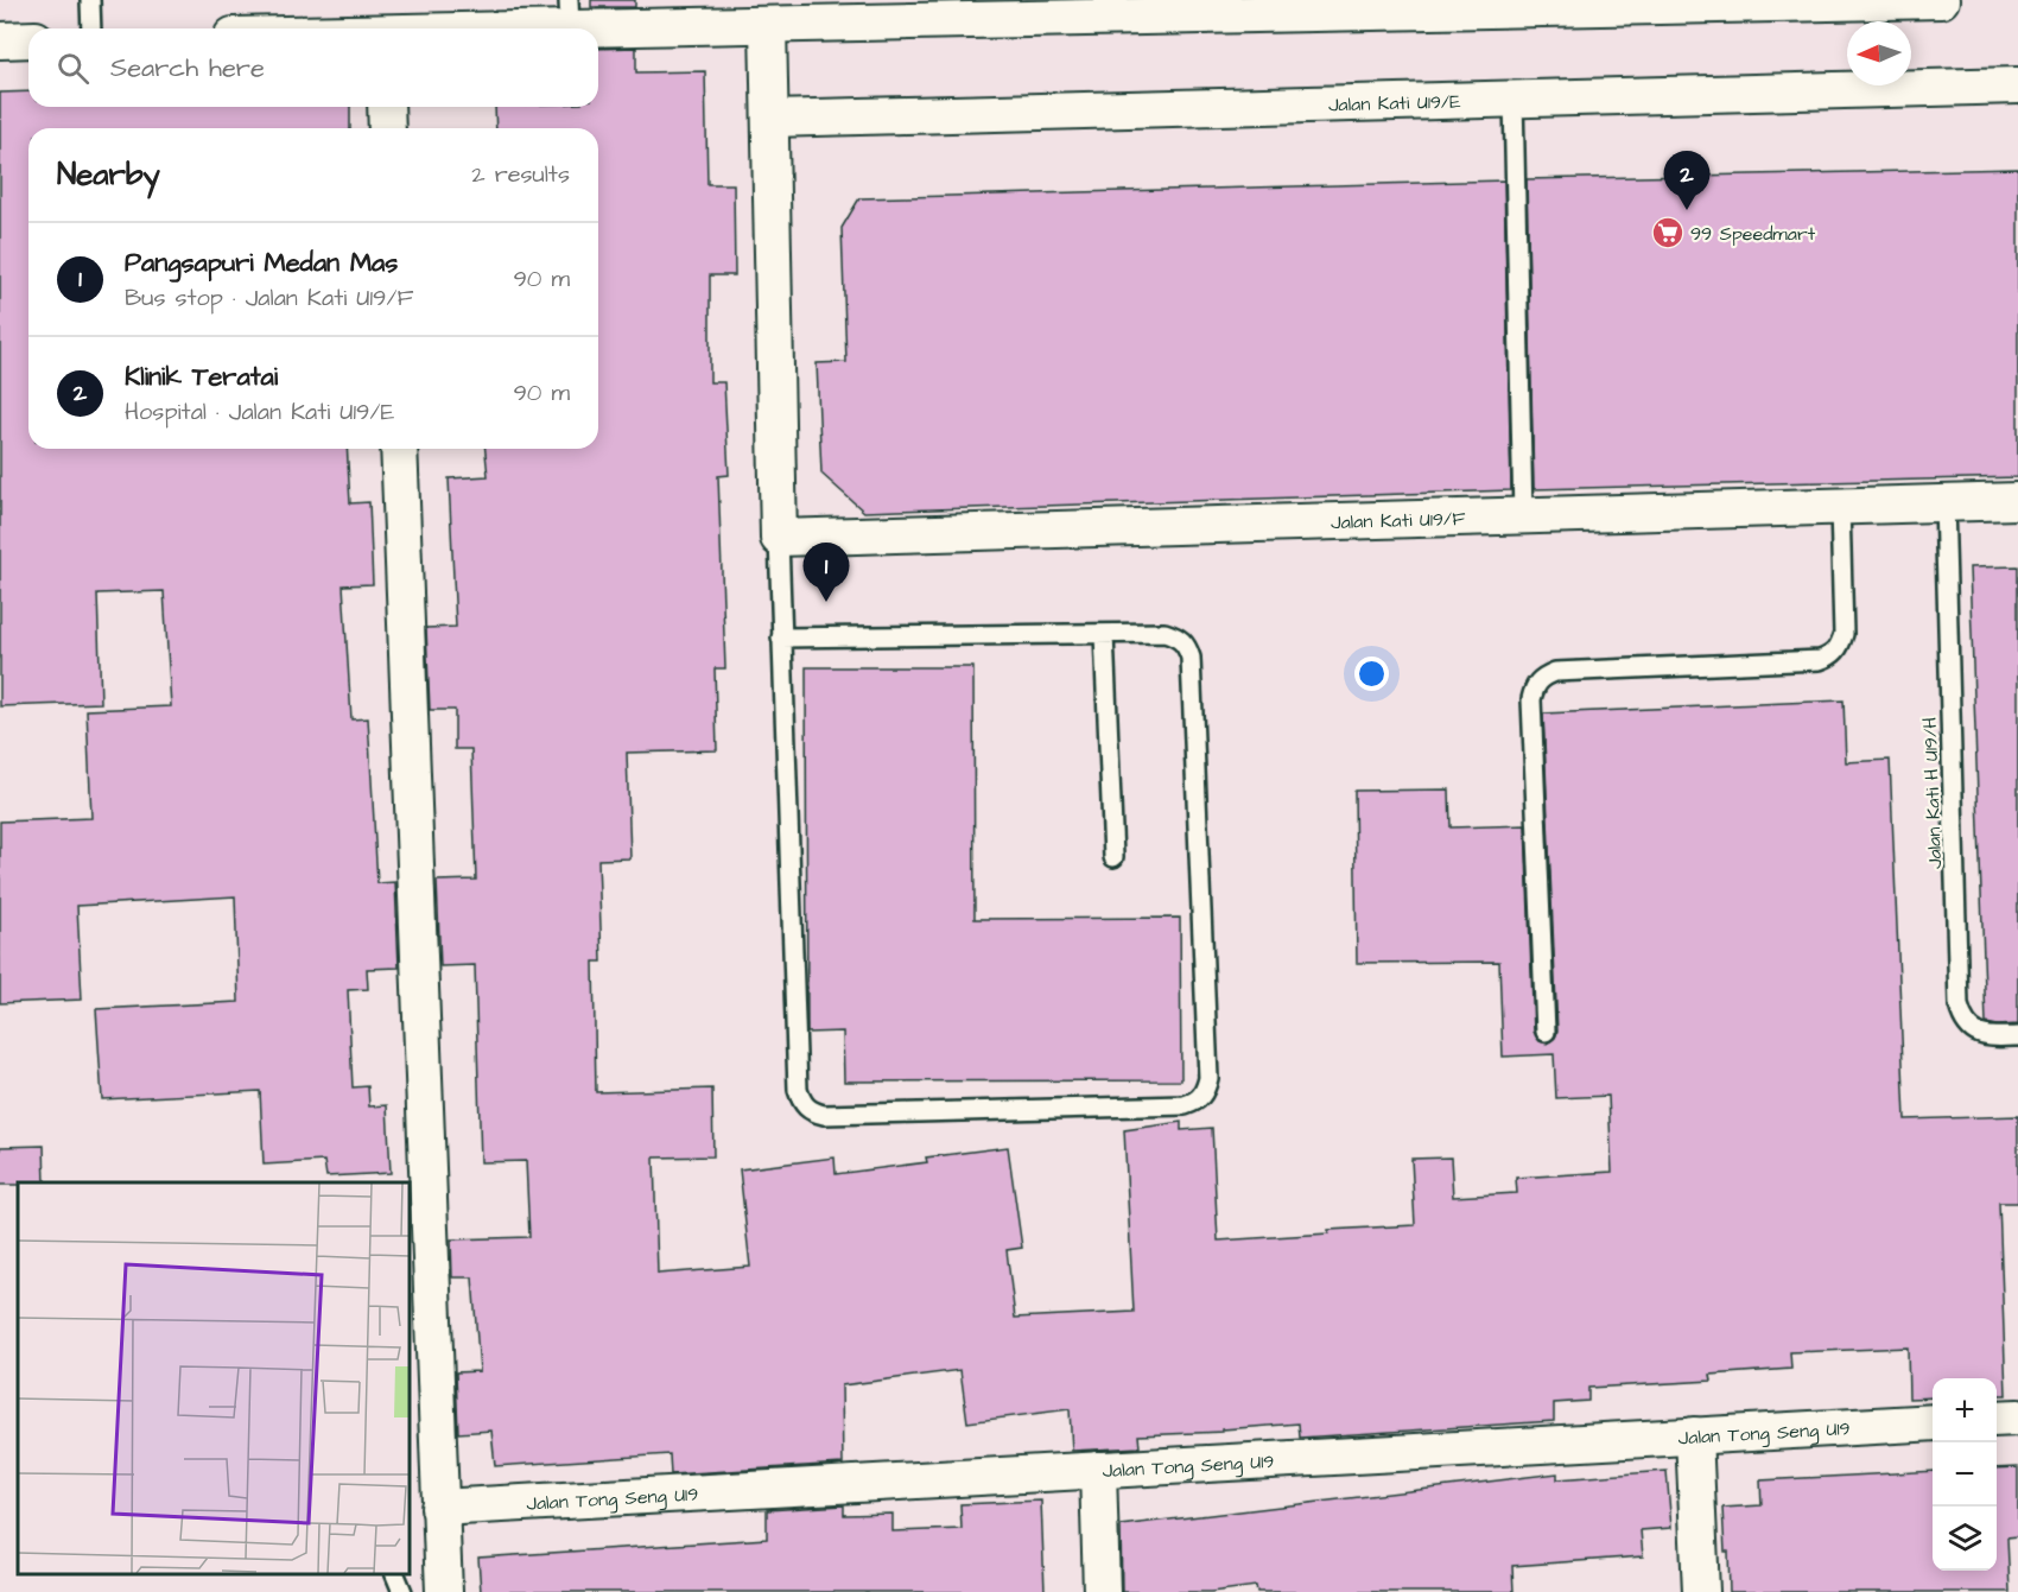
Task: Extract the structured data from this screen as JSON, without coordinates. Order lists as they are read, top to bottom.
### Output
{
  "streets": {
    "street": ["Jalan Kati U19/E", "Jalan Kati U19/F", "Jalan Tong Seng U19"],
    "lane": ["Jalan Kati H U19/H"]
  },
  "crossings": [
    ["Jalan Kati U19/F", "Jalan Kati H U19/H"]
  ],
  "places": {
    "supermarket": ["99 Speedmart"]
  },
  "north": "left",
  "page": {
    "search": "Search here",
    "heading": ["Nearby", "2 results"],
    "pins": ["2", "1"],
    "list": [
      {
        "mark": "1",
        "name": "Pangsapuri Medan Mas",
        "note": "Bus stop · Jalan Kati U19/F",
        "value": "90 m"
      },
      {
        "mark": "2",
        "name": "Klinik Teratai",
        "note": "Hospital · Jalan Kati U19/E",
        "value": "90 m"
      }
    ],
    "map_buttons": ["+", "−"]
  }
}
